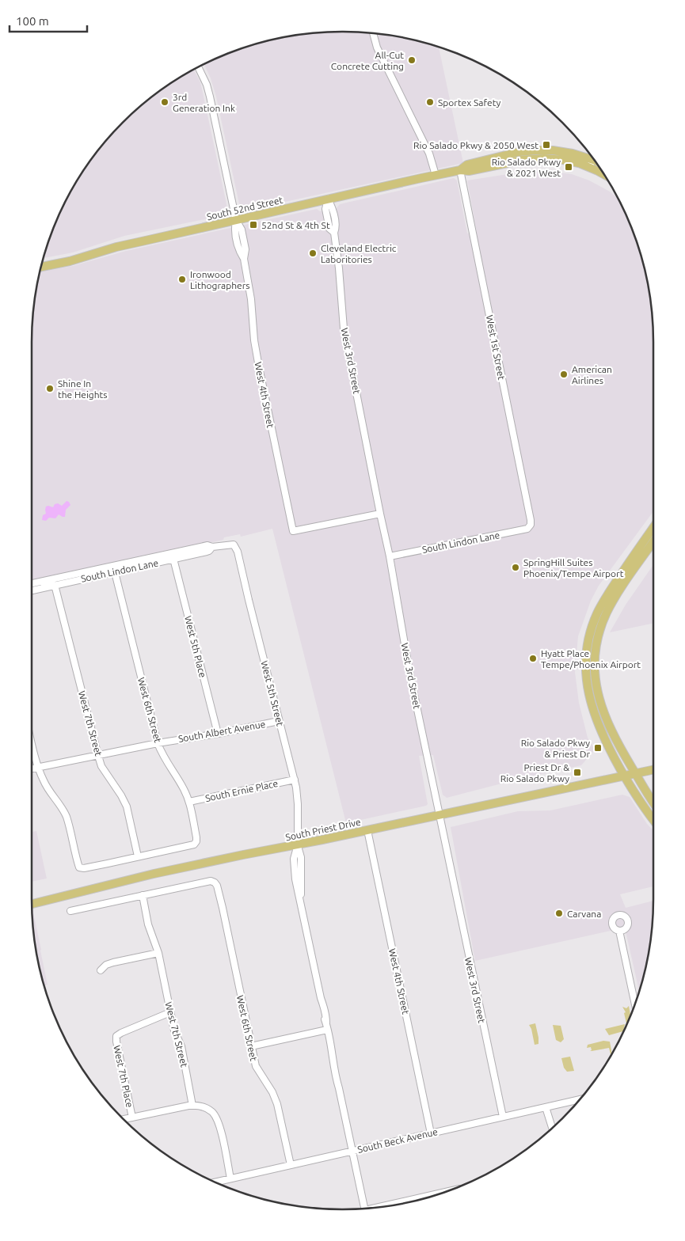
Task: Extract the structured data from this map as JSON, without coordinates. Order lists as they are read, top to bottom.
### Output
{
  "streets": {
    "main road": ["South 52nd Street", "South Priest Drive"],
    "street": [
      "West 1st Street",
      "West 3rd Street",
      "West 4th Street",
      "South Lindon Lane",
      "West 5th Place",
      "West 5th Street",
      "West 6th Street",
      "West 7th Street",
      "South Albert Avenue",
      "South Ernie Place",
      "West 7th Place",
      "South Beck Avenue"
    ]
  },
  "crossings": [
    ["South 52nd Street", "West 1st Street"],
    ["South 52nd Street", "West 3rd Street"],
    ["South 52nd Street", "West 4th Street"],
    ["West 1st Street", "South Lindon Lane"],
    ["West 3rd Street", "West 4th Street"],
    ["West 3rd Street", "South Lindon Lane"],
    ["West 3rd Street", "South Priest Drive"],
    ["West 3rd Street", "South Beck Avenue"],
    ["West 4th Street", "South Priest Drive"],
    ["West 4th Street", "South Beck Avenue"],
    ["South Lindon Lane", "West 5th Place"],
    ["South Lindon Lane", "West 5th Street"],
    ["South Lindon Lane", "West 6th Street"],
    ["South Lindon Lane", "West 7th Street"],
    ["West 5th Place", "South Albert Avenue"],
    ["West 5th Street", "South Albert Avenue"],
    ["West 5th Street", "South Ernie Place"],
    ["West 5th Street", "South Priest Drive"],
    ["West 5th Street", "South Beck Avenue"],
    ["West 6th Street", "West 7th Street"],
    ["West 6th Street", "South Albert Avenue"],
    ["West 6th Street", "South Ernie Place"],
    ["West 6th Street", "South Beck Avenue"],
    ["West 7th Street", "South Albert Avenue"],
    ["West 7th Street", "West 7th Place"]
  ],
  "places": {
    "other": [
      "All-Cut Concrete Cutting",
      "3rd Generation Ink",
      "Sportex Safety",
      "Cleveland Electric Laboritories",
      "Ironwood Lithographers",
      "American Airlines",
      "Shine In the Heights",
      "SpringHill Suites Phoenix/Tempe Airport",
      "Hyatt Place Tempe/Phoenix Airport",
      "Carvana"
    ],
    "transit": [
      "Rio Salado Pkwy & 2050 West",
      "Rio Salado Pkwy & 2021 West",
      "52nd St & 4th St",
      "Rio Salado Pkwy & Priest Dr",
      "Priest Dr & Rio Salado Pkwy"
    ]
  },
  "scale_bar": "100 m"
}
